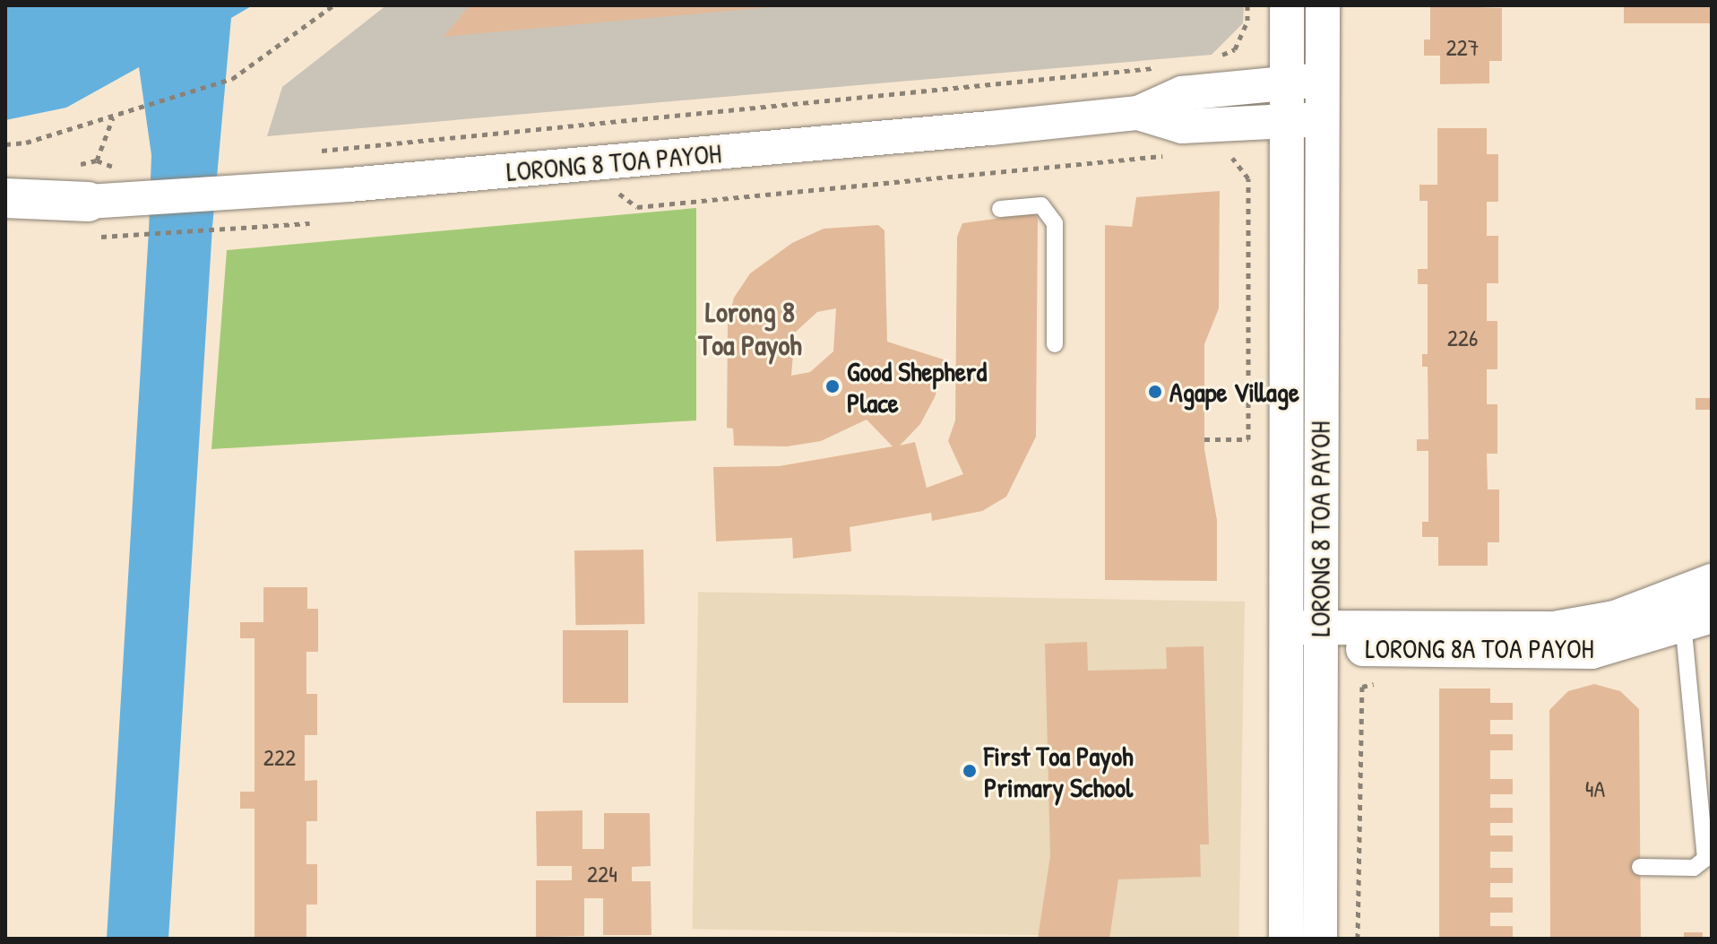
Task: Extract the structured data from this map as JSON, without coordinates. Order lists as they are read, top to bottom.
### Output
{
  "streets": {
    "street": ["LORONG 8 TOA PAYOH", "LORONG 8A TOA PAYOH"]
  },
  "crossings": [
    ["LORONG 8 TOA PAYOH", "LORONG 8A TOA PAYOH"]
  ],
  "districts": ["Lorong 8 Toa Payoh"],
  "places": ["Good Shepherd Place", "Agape Village", "First Toa Payoh Primary School"],
  "house_numbers": [
    "227",
    "226",
    "222",
    "4A",
    "224"
  ]
}
